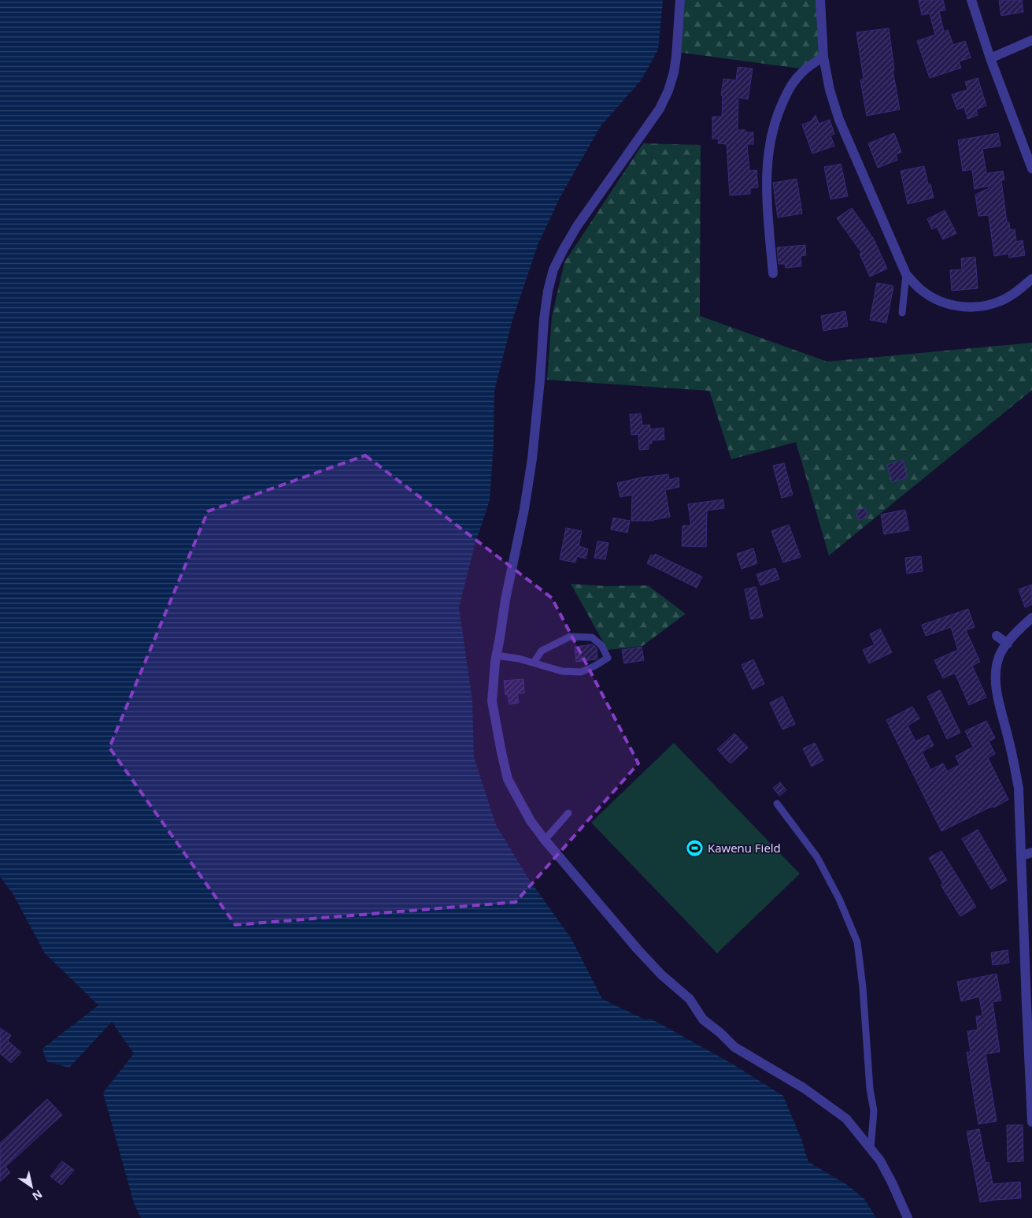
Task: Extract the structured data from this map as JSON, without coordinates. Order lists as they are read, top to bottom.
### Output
{
  "places": {
    "sports": ["Kawenu Field"]
  },
  "north": "bottom right"
}
